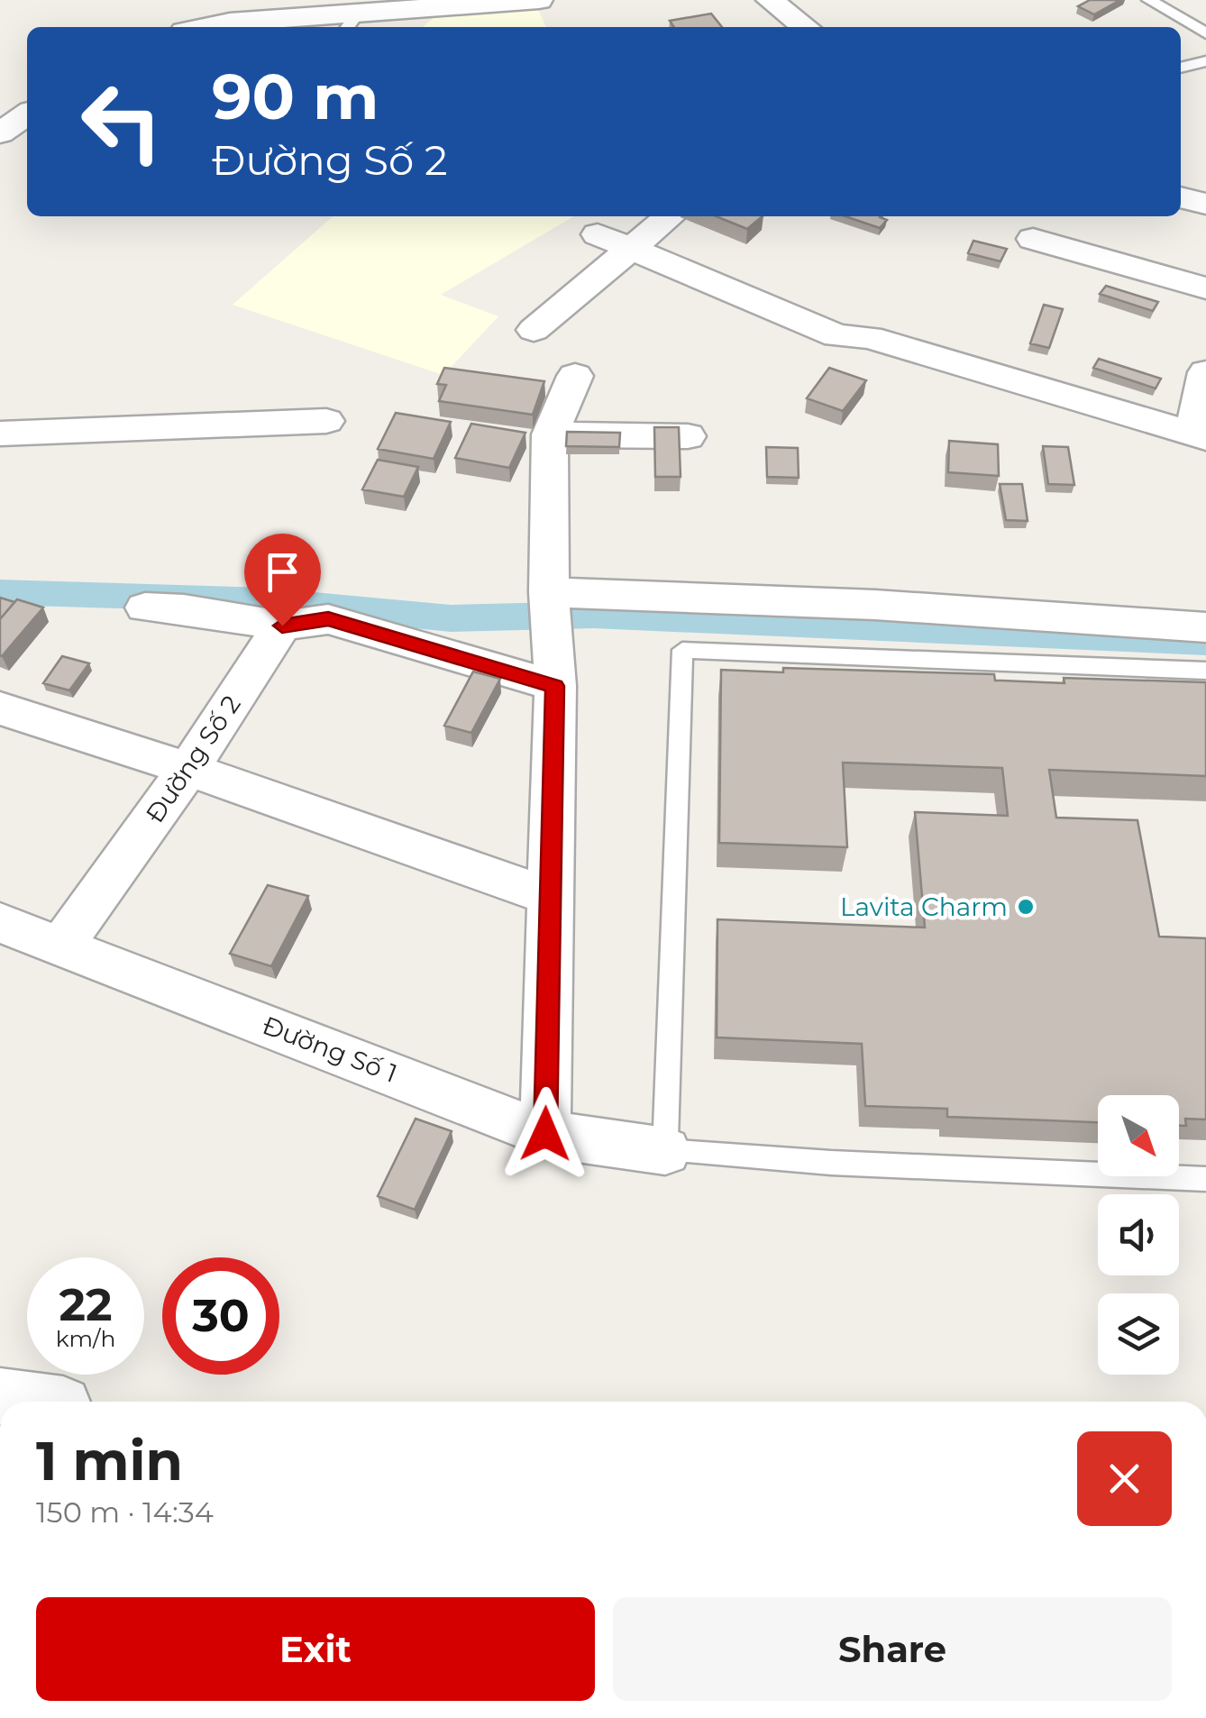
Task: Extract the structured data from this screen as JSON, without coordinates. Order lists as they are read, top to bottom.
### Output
{
  "streets": {
    "street": ["Đường Số 2", "Đường Số 1"]
  },
  "crossings": [
    ["Đường Số 2", "Đường Số 1"]
  ],
  "places": ["Lavita Charm"],
  "north": "bottom right",
  "page": {
    "turn": ["90 m", "Đường Số 2"],
    "speed": "22 km/h",
    "limit": "30",
    "heading": ["1 min", "150 m · 14:34"],
    "buttons": ["Exit", "Share"]
  }
}
